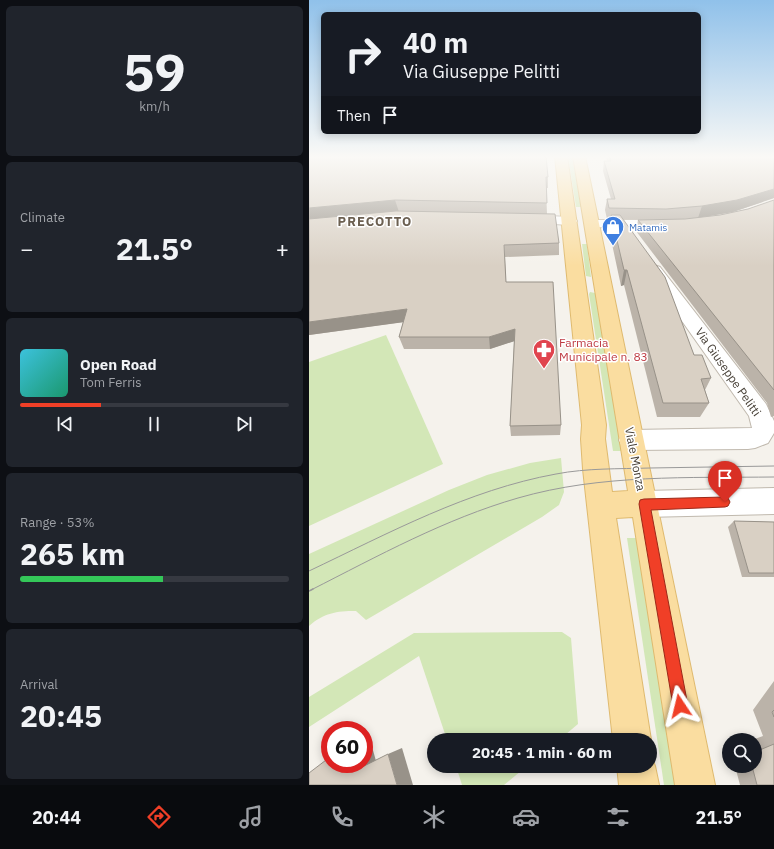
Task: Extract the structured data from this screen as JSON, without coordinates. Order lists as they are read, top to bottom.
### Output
{
  "streets": {
    "main road": ["Viale Monza"],
    "street": ["Via Giuseppe Pelitti"]
  },
  "crossings": [
    ["Via Giuseppe Pelitti", "Viale Monza"]
  ],
  "districts": ["PRECOTTO"],
  "places": {
    "shop": ["Matamis"],
    "pharmacy": ["Farmacia Municipale n. 83"]
  },
  "page": {
    "tile": [
      ["59", "km/h"],
      "Climate",
      ["Range · 53%", "265 km"],
      ["Arrival", "20:45"]
    ],
    "turn": ["40 m", "Via Giuseppe Pelitti"],
    "then": "Then",
    "heat": ["−", "21.5°", "+"],
    "song": ["Open Road", "Tom Ferris"],
    "limit": "60",
    "trip": "20:45 · 1 min · 60 m",
    "tabs": ["20:44", "21.5°"]
  }
}
